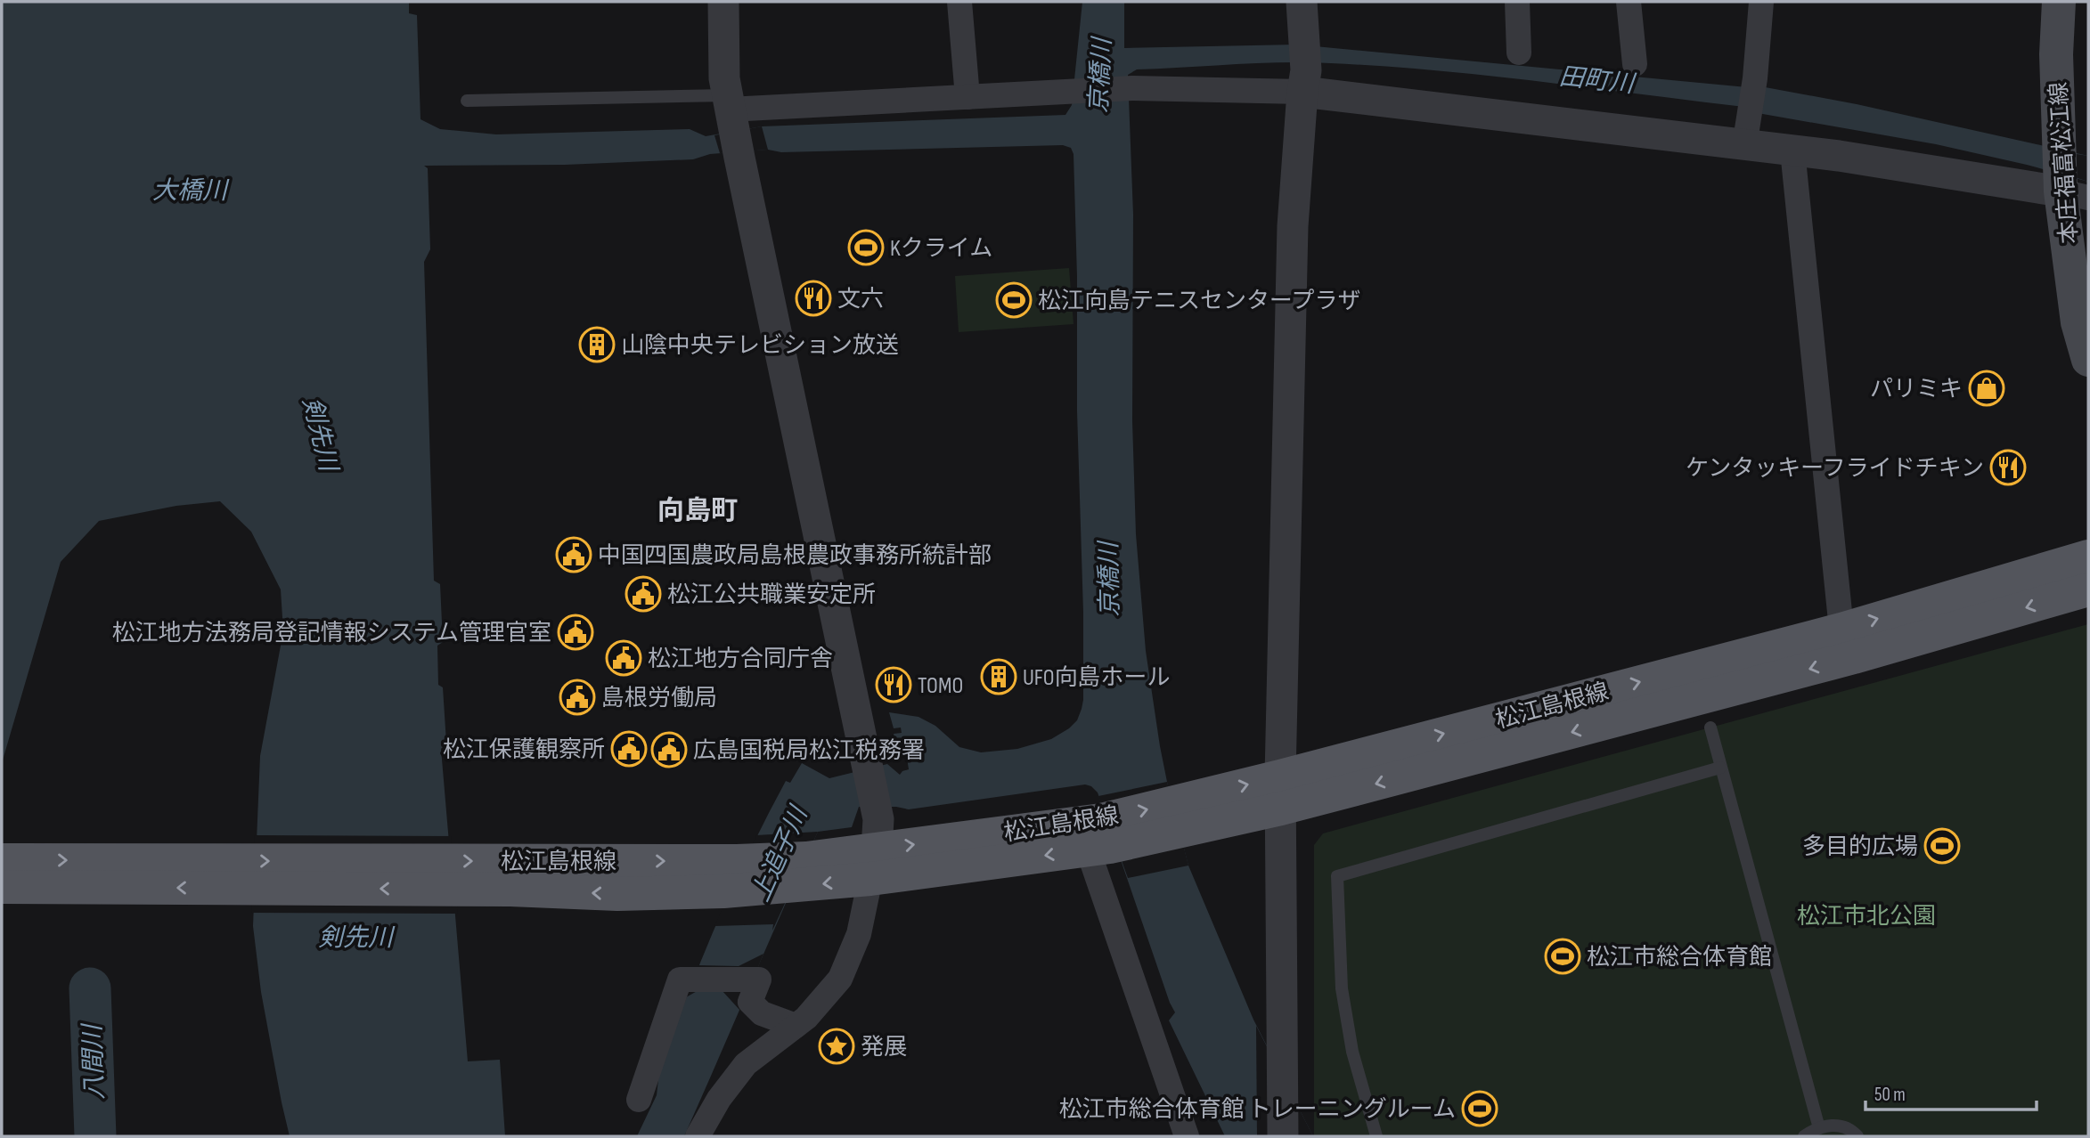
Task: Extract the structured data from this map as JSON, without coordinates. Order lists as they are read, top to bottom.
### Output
{
  "streets": {
    "main road": ["本庄福富松江線", "松江島根線"]
  },
  "districts": ["向島町"],
  "water": [
    "京橋川",
    "田町川",
    "大橋川",
    "剣先川",
    "上追子川",
    "八間川"
  ],
  "parks": ["松江市北公園"],
  "places": {
    "sports": [
      "Kクライム",
      "松江向島テニスセンタープラザ",
      "多目的広場",
      "松江市総合体育館",
      "松江市総合体育館 トレーニングルーム"
    ],
    "restaurant": ["文六", "ケンタッキーフライドチキン", "TOMO"],
    "building": ["山陰中央テレビション放送", "UFO向島ホール"],
    "shop": ["パリミキ"],
    "public building": [
      "中国四国農政局島根農政事務所統計部",
      "松江公共職業安定所",
      "松江地方法務局登記情報システム管理官室",
      "松江地方合同庁舎",
      "島根労働局",
      "松江保護観察所",
      "広島国税局松江税務署"
    ],
    "place": ["発展"]
  },
  "scale_bar": "50 m"
}
